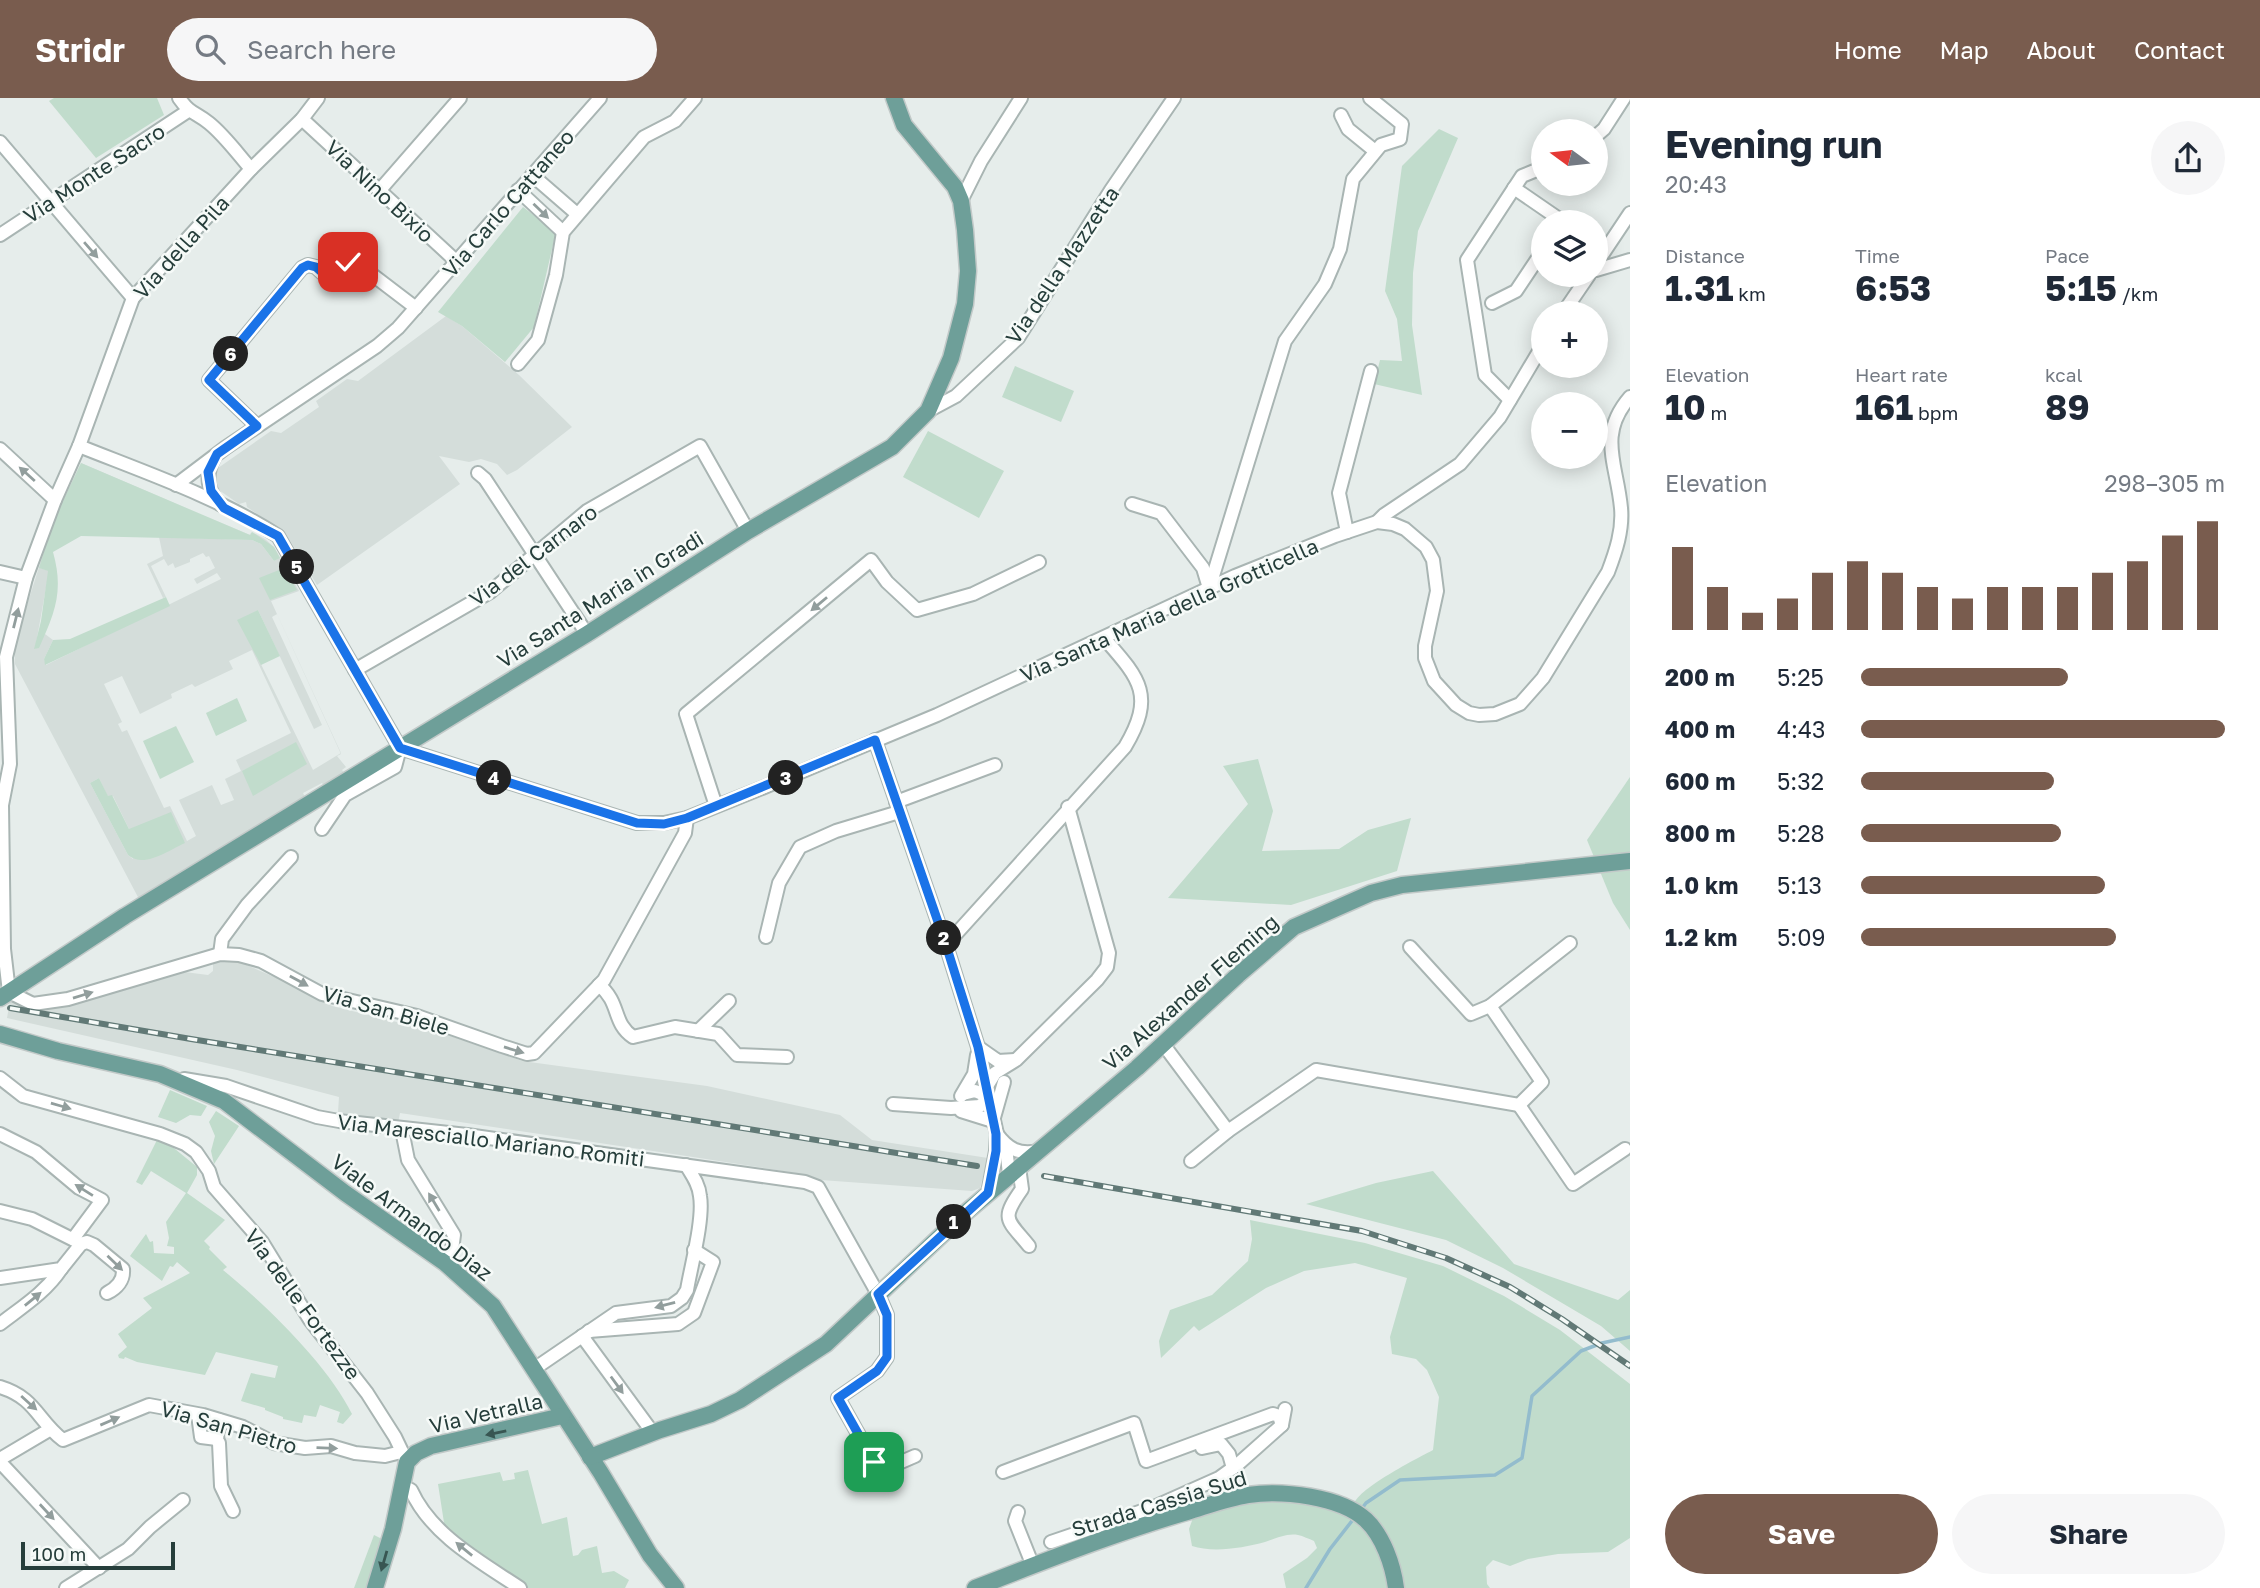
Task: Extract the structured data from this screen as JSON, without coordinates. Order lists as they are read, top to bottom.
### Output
{
  "streets": {
    "main road": [
      "Via Santa Maria in Gradi",
      "Via Alexander Fleming",
      "Viale Armando Diaz",
      "Via Vetralla",
      "Strada Cassia Sud"
    ],
    "street": [
      "Via Monte Sacro",
      "Via Nino Bixio",
      "Via Carlo Cattaneo",
      "Via della Pila",
      "Via della Mazzetta",
      "Via del Carnaro",
      "Via Santa Maria della Grotticella",
      "Via San Biele",
      "Via Maresciallo Mariano Romiti",
      "Via delle Fortezze",
      "Via San Pietro"
    ]
  },
  "crossings": [
    ["Via Nino Bixio", "Via Carlo Cattaneo"],
    ["Via Nino Bixio", "Via della Pila"],
    ["Via della Pila", "Via Santa Maria in Gradi"],
    ["Via della Pila", "Via San Biele"],
    ["Via della Mazzetta", "Via Santa Maria in Gradi"],
    ["Via del Carnaro", "Via Santa Maria in Gradi"],
    ["Via Santa Maria in Gradi", "Via Santa Maria della Grotticella"],
    ["Via Santa Maria in Gradi", "Via San Biele"],
    ["Via Santa Maria della Grotticella", "Via San Biele"],
    ["Via Alexander Fleming", "Via Maresciallo Mariano Romiti"],
    ["Via Alexander Fleming", "Viale Armando Diaz"],
    ["Via Maresciallo Mariano Romiti", "Viale Armando Diaz"],
    ["Viale Armando Diaz", "Via Vetralla"],
    ["Via delle Fortezze", "Via Vetralla"],
    ["Via delle Fortezze", "Via San Pietro"],
    ["Via Vetralla", "Via San Pietro"]
  ],
  "one_way": [
    "Via San Biele",
    "Via delle Fortezze",
    "Via Vetralla",
    "Via San Pietro"
  ],
  "scale_bar": "100 m",
  "north": "left",
  "page": {
    "header": "Stridr",
    "search": "Search here",
    "nav": [
      "Home",
      "Map",
      "About",
      "Contact"
    ],
    "heading": ["Evening run", "20:43"],
    "map_buttons": ["+", "−"],
    "stats": [
      ["Distance", "1.31 km"],
      ["Time", "6:53"],
      ["Pace", "5:15 /km"],
      ["Elevation", "10 m"],
      ["Heart rate", "161 bpm"],
      ["kcal", "89"]
    ],
    "pins": [
      "6",
      "5",
      "3",
      "4",
      "2",
      "1"
    ],
    "chart": ["Elevation", "298–305 m"],
    "list": [
      {
        "name": "200 m",
        "note": "5:25"
      },
      {
        "name": "400 m",
        "note": "4:43"
      },
      {
        "name": "600 m",
        "note": "5:32"
      },
      {
        "name": "800 m",
        "note": "5:28"
      },
      {
        "name": "1.0 km",
        "note": "5:13"
      },
      {
        "name": "1.2 km",
        "note": "5:09"
      }
    ],
    "buttons": ["Save", "Share"],
    "scale": "100 m"
  }
}
